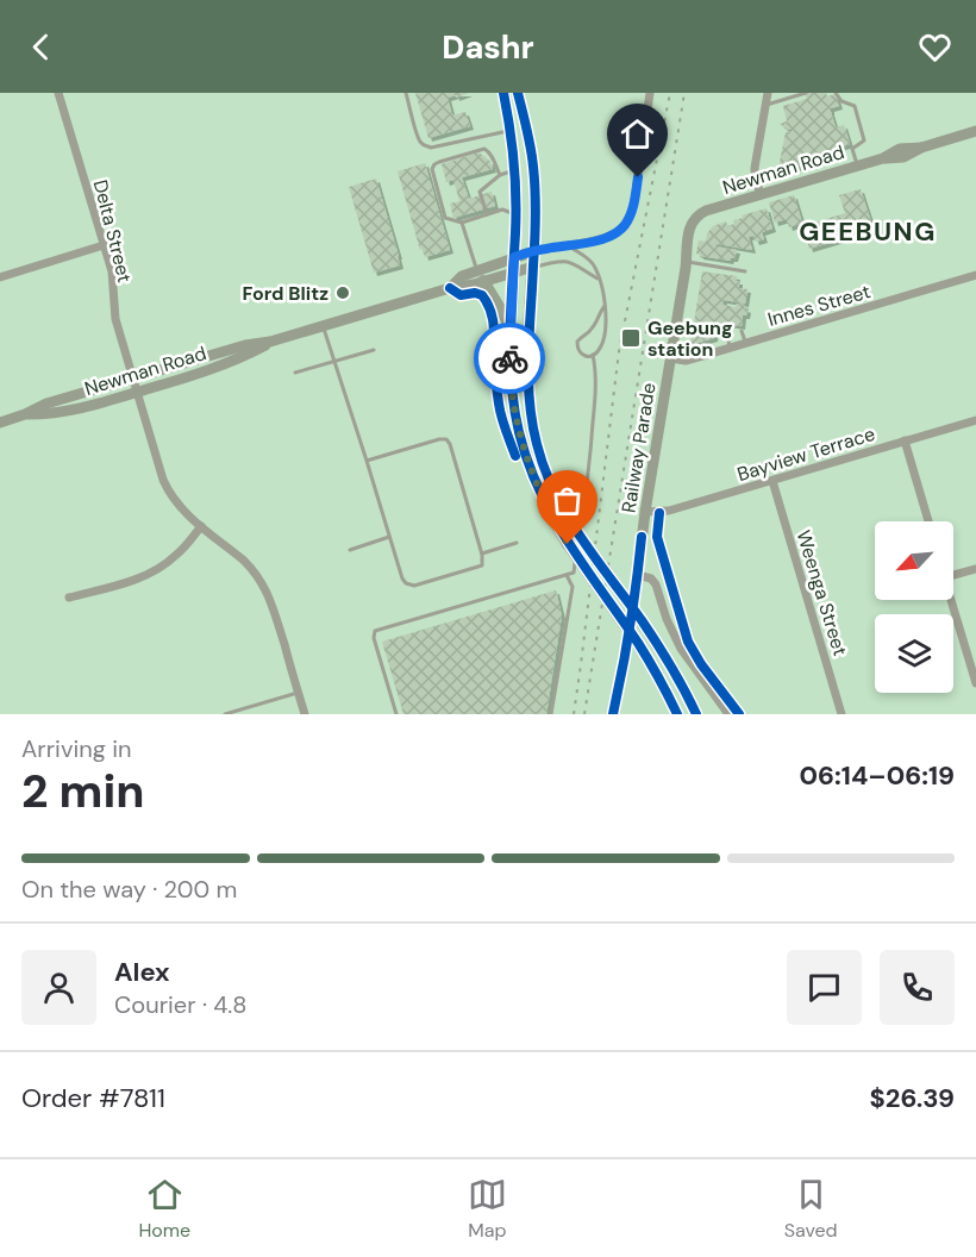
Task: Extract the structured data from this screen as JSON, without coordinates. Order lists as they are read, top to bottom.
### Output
{
  "streets": {
    "main road": ["Newman Road", "Railway Parade"],
    "street": [
      "Delta Street",
      "Innes Street",
      "Bayview Terrace",
      "Weenga Street"
    ]
  },
  "crossings": [
    ["Newman Road", "Delta Street"],
    ["Newman Road", "Railway Parade"],
    ["Innes Street", "Railway Parade"],
    ["Railway Parade", "Bayview Terrace"],
    ["Bayview Terrace", "Weenga Street"]
  ],
  "districts": ["GEEBUNG"],
  "places": {
    "other": ["Ford Blitz"],
    "transit": ["Geebung station"]
  },
  "north": "bottom left",
  "page": {
    "header": "Dashr",
    "heading": ["2 min", "Arriving in", "06:14–06:19"],
    "panel": [
      "Alex",
      "Courier · 4.8",
      "Order #7811",
      "$26.39"
    ],
    "bar": "On the way · 200 m",
    "tabs": ["Home", "Map", "Saved"]
  }
}
